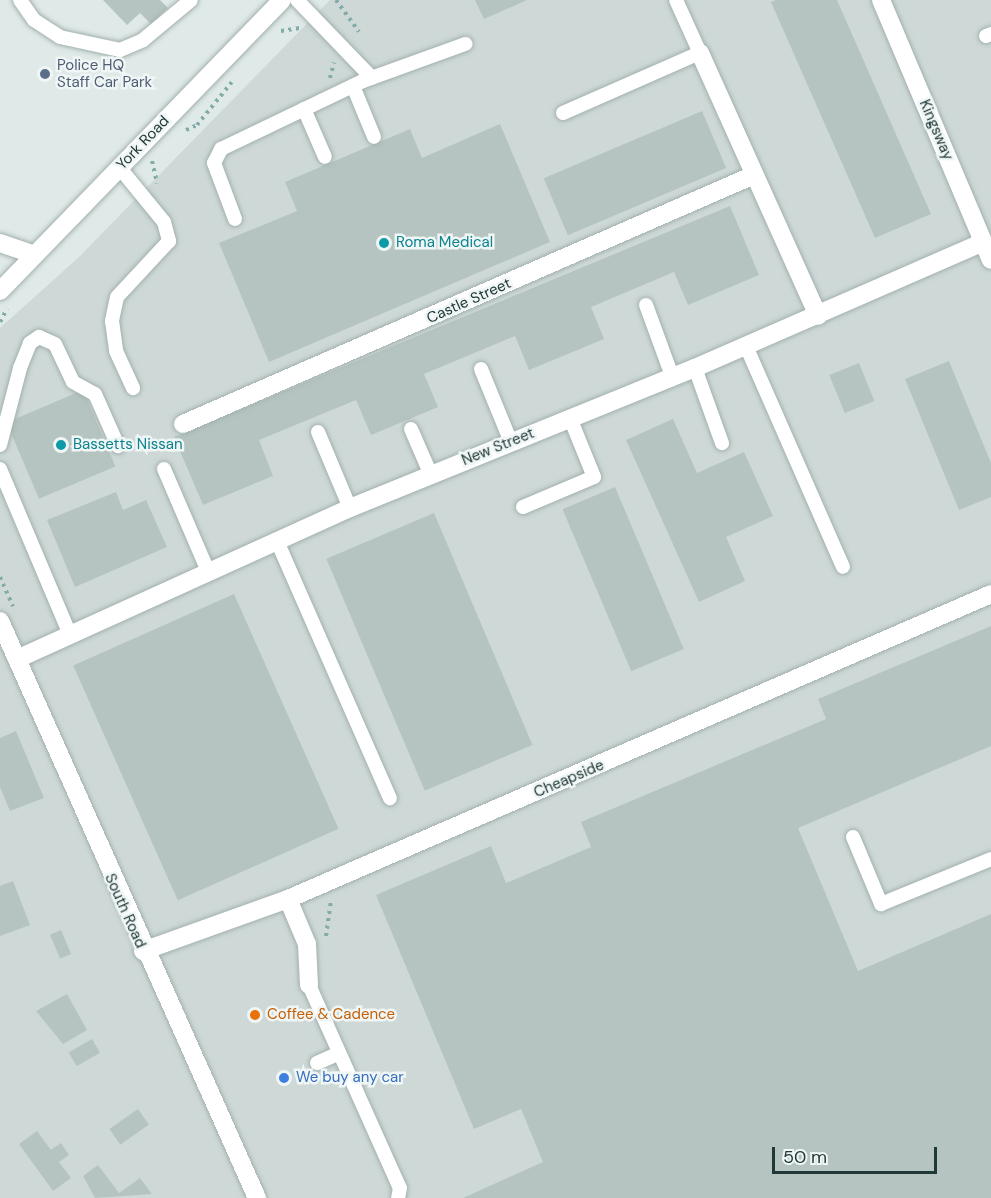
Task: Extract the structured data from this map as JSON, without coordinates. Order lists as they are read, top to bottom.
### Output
{
  "streets": {
    "street": [
      "Kingsway",
      "York Road",
      "Castle Street",
      "New Street",
      "Cheapside",
      "South Road"
    ]
  },
  "crossings": [
    ["Kingsway", "New Street"],
    ["New Street", "South Road"],
    ["Cheapside", "South Road"]
  ],
  "places": [
    "Police HQ Staff Car Park",
    "Roma Medical",
    "Bassetts Nissan",
    "Coffee & Cadence",
    "We buy any car"
  ],
  "scale_bar": "50 m"
}
